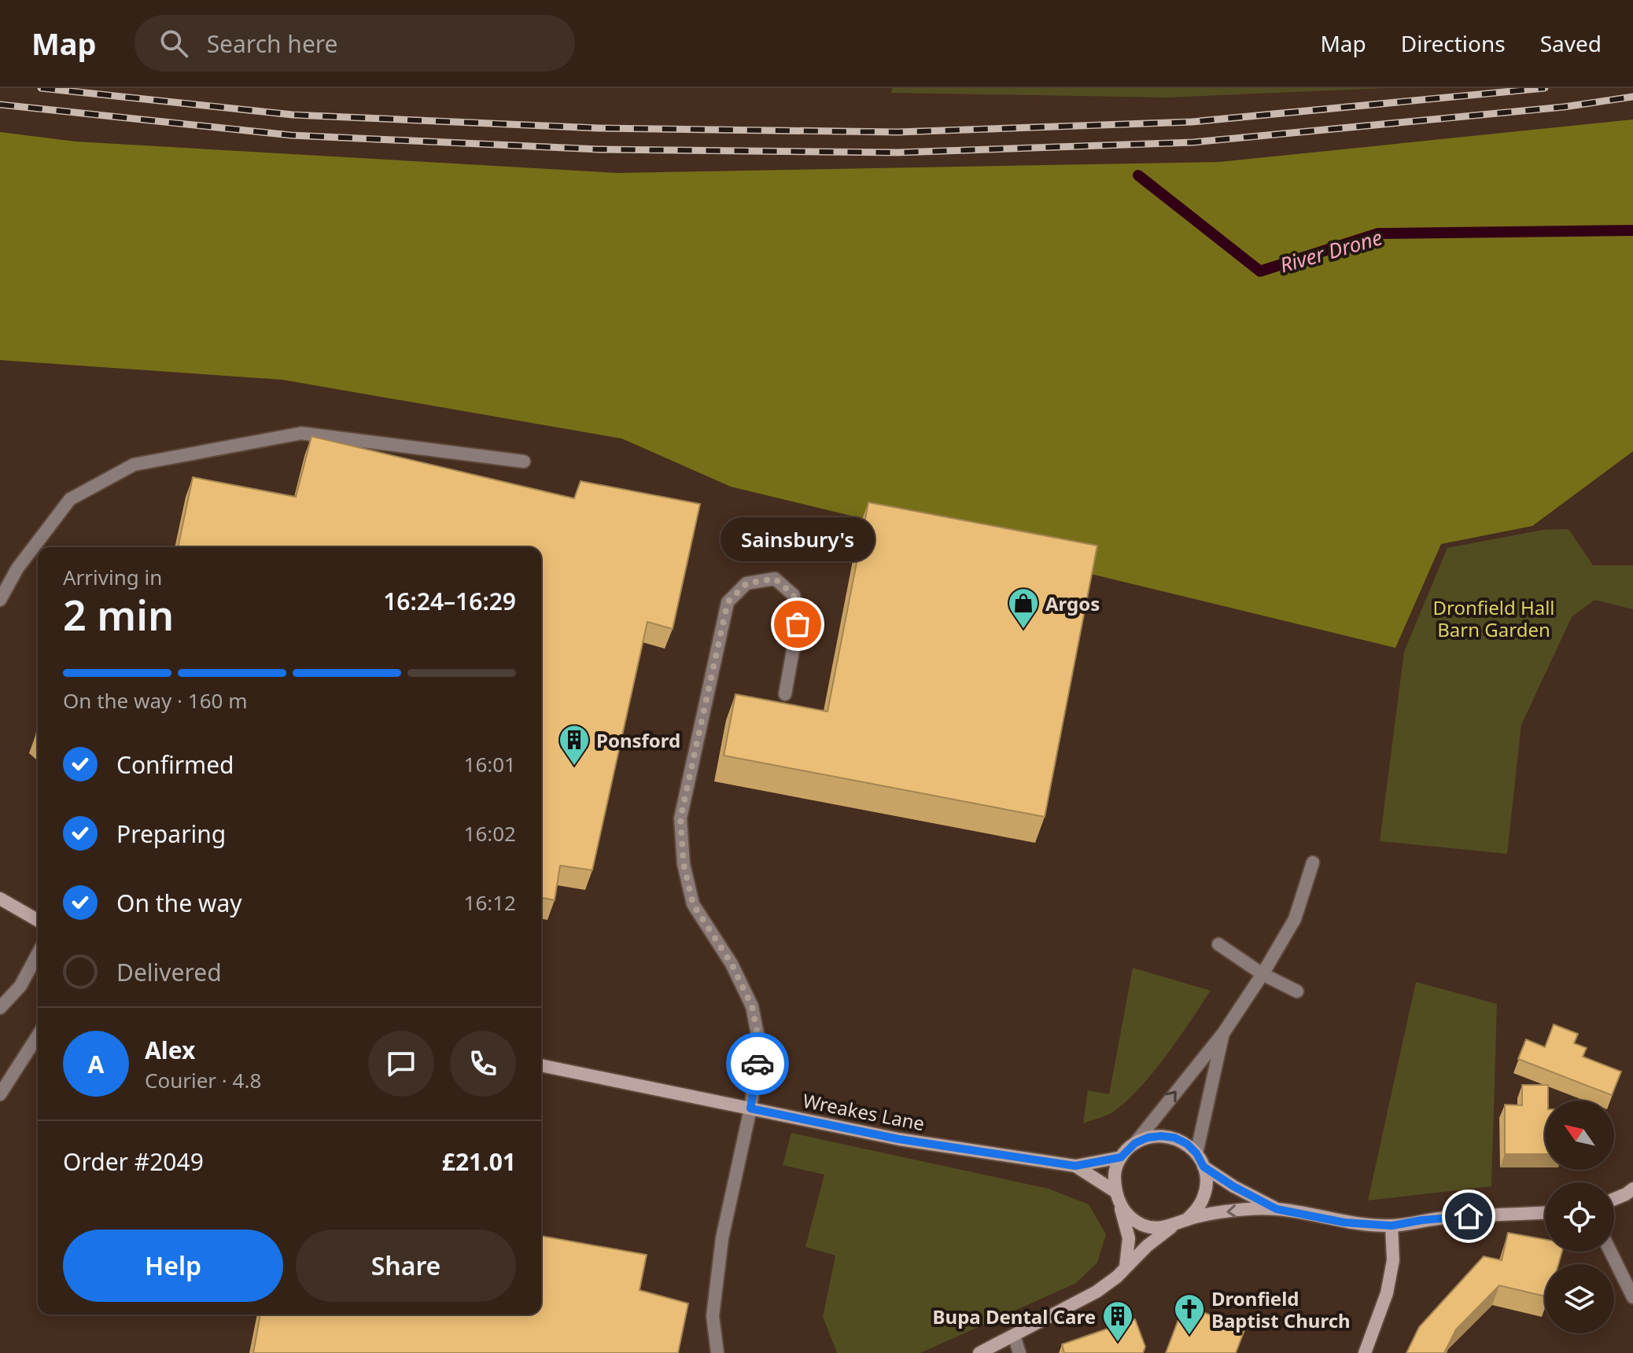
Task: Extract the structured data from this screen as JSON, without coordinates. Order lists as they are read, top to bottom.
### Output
{
  "streets": {
    "street": ["Wreakes Lane"]
  },
  "water": ["River Drone"],
  "parks": ["Dronfield Hall Barn Garden"],
  "places": {
    "other": ["Sainsbury's"],
    "shop": ["Argos"],
    "building": ["Ponsford", "Bupa Dental Care"],
    "church": ["Dronfield Baptist Church"]
  },
  "north": "top left",
  "page": {
    "header": "Map",
    "search": "Search here",
    "nav": ["Map", "Directions", "Saved"],
    "bubble": "Sainsbury's",
    "heading": ["2 min", "Arriving in", "16:24–16:29"],
    "panel": [
      "Alex",
      "Courier · 4.8",
      "Order #2049",
      "£21.01"
    ],
    "bar": "On the way · 160 m",
    "list": [
      ["Confirmed", "16:01"],
      ["Preparing", "16:02"],
      ["On the way", "16:12"],
      "Delivered"
    ],
    "round": "A",
    "buttons": ["Help", "Share"]
  }
}
